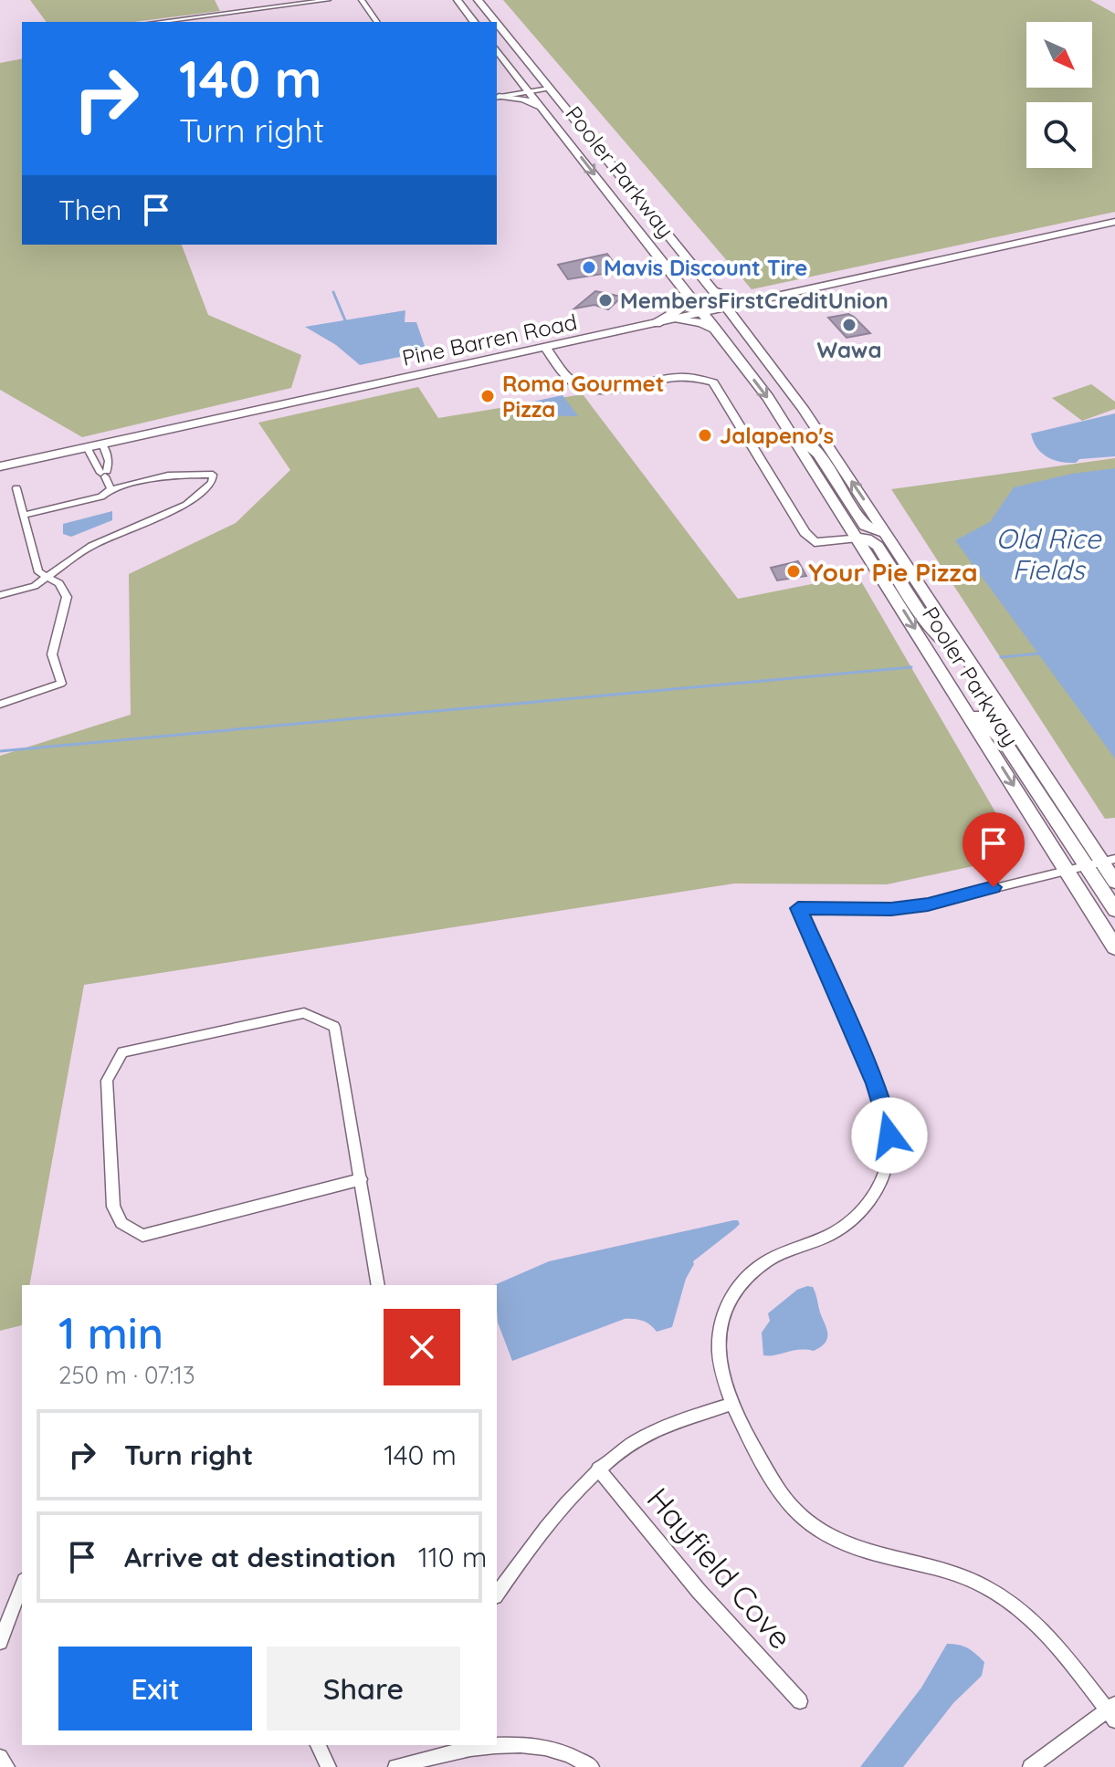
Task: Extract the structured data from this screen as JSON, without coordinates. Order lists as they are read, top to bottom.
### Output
{
  "streets": {
    "main road": ["Pooler Parkway", "Pine Barren Road"],
    "street": ["Hayfield Cove"]
  },
  "crossings": [
    ["Pooler Parkway", "Pine Barren Road"]
  ],
  "water": ["Old Rice Fields"],
  "places": [
    "Mavis Discount Tire",
    "MembersFirstCreditUnion",
    "Wawa",
    "Roma Gourmet Pizza",
    "Jalapeno's",
    "Your Pie Pizza"
  ],
  "north": "bottom right",
  "page": {
    "turn": ["140 m", "Turn right"],
    "then": "Then",
    "heading": ["1 min", "250 m · 07:13"],
    "list": [
      {
        "name": "Turn right",
        "value": "140 m"
      },
      {
        "name": "Arrive at destination",
        "value": "110 m"
      }
    ],
    "buttons": ["Exit", "Share"]
  }
}
